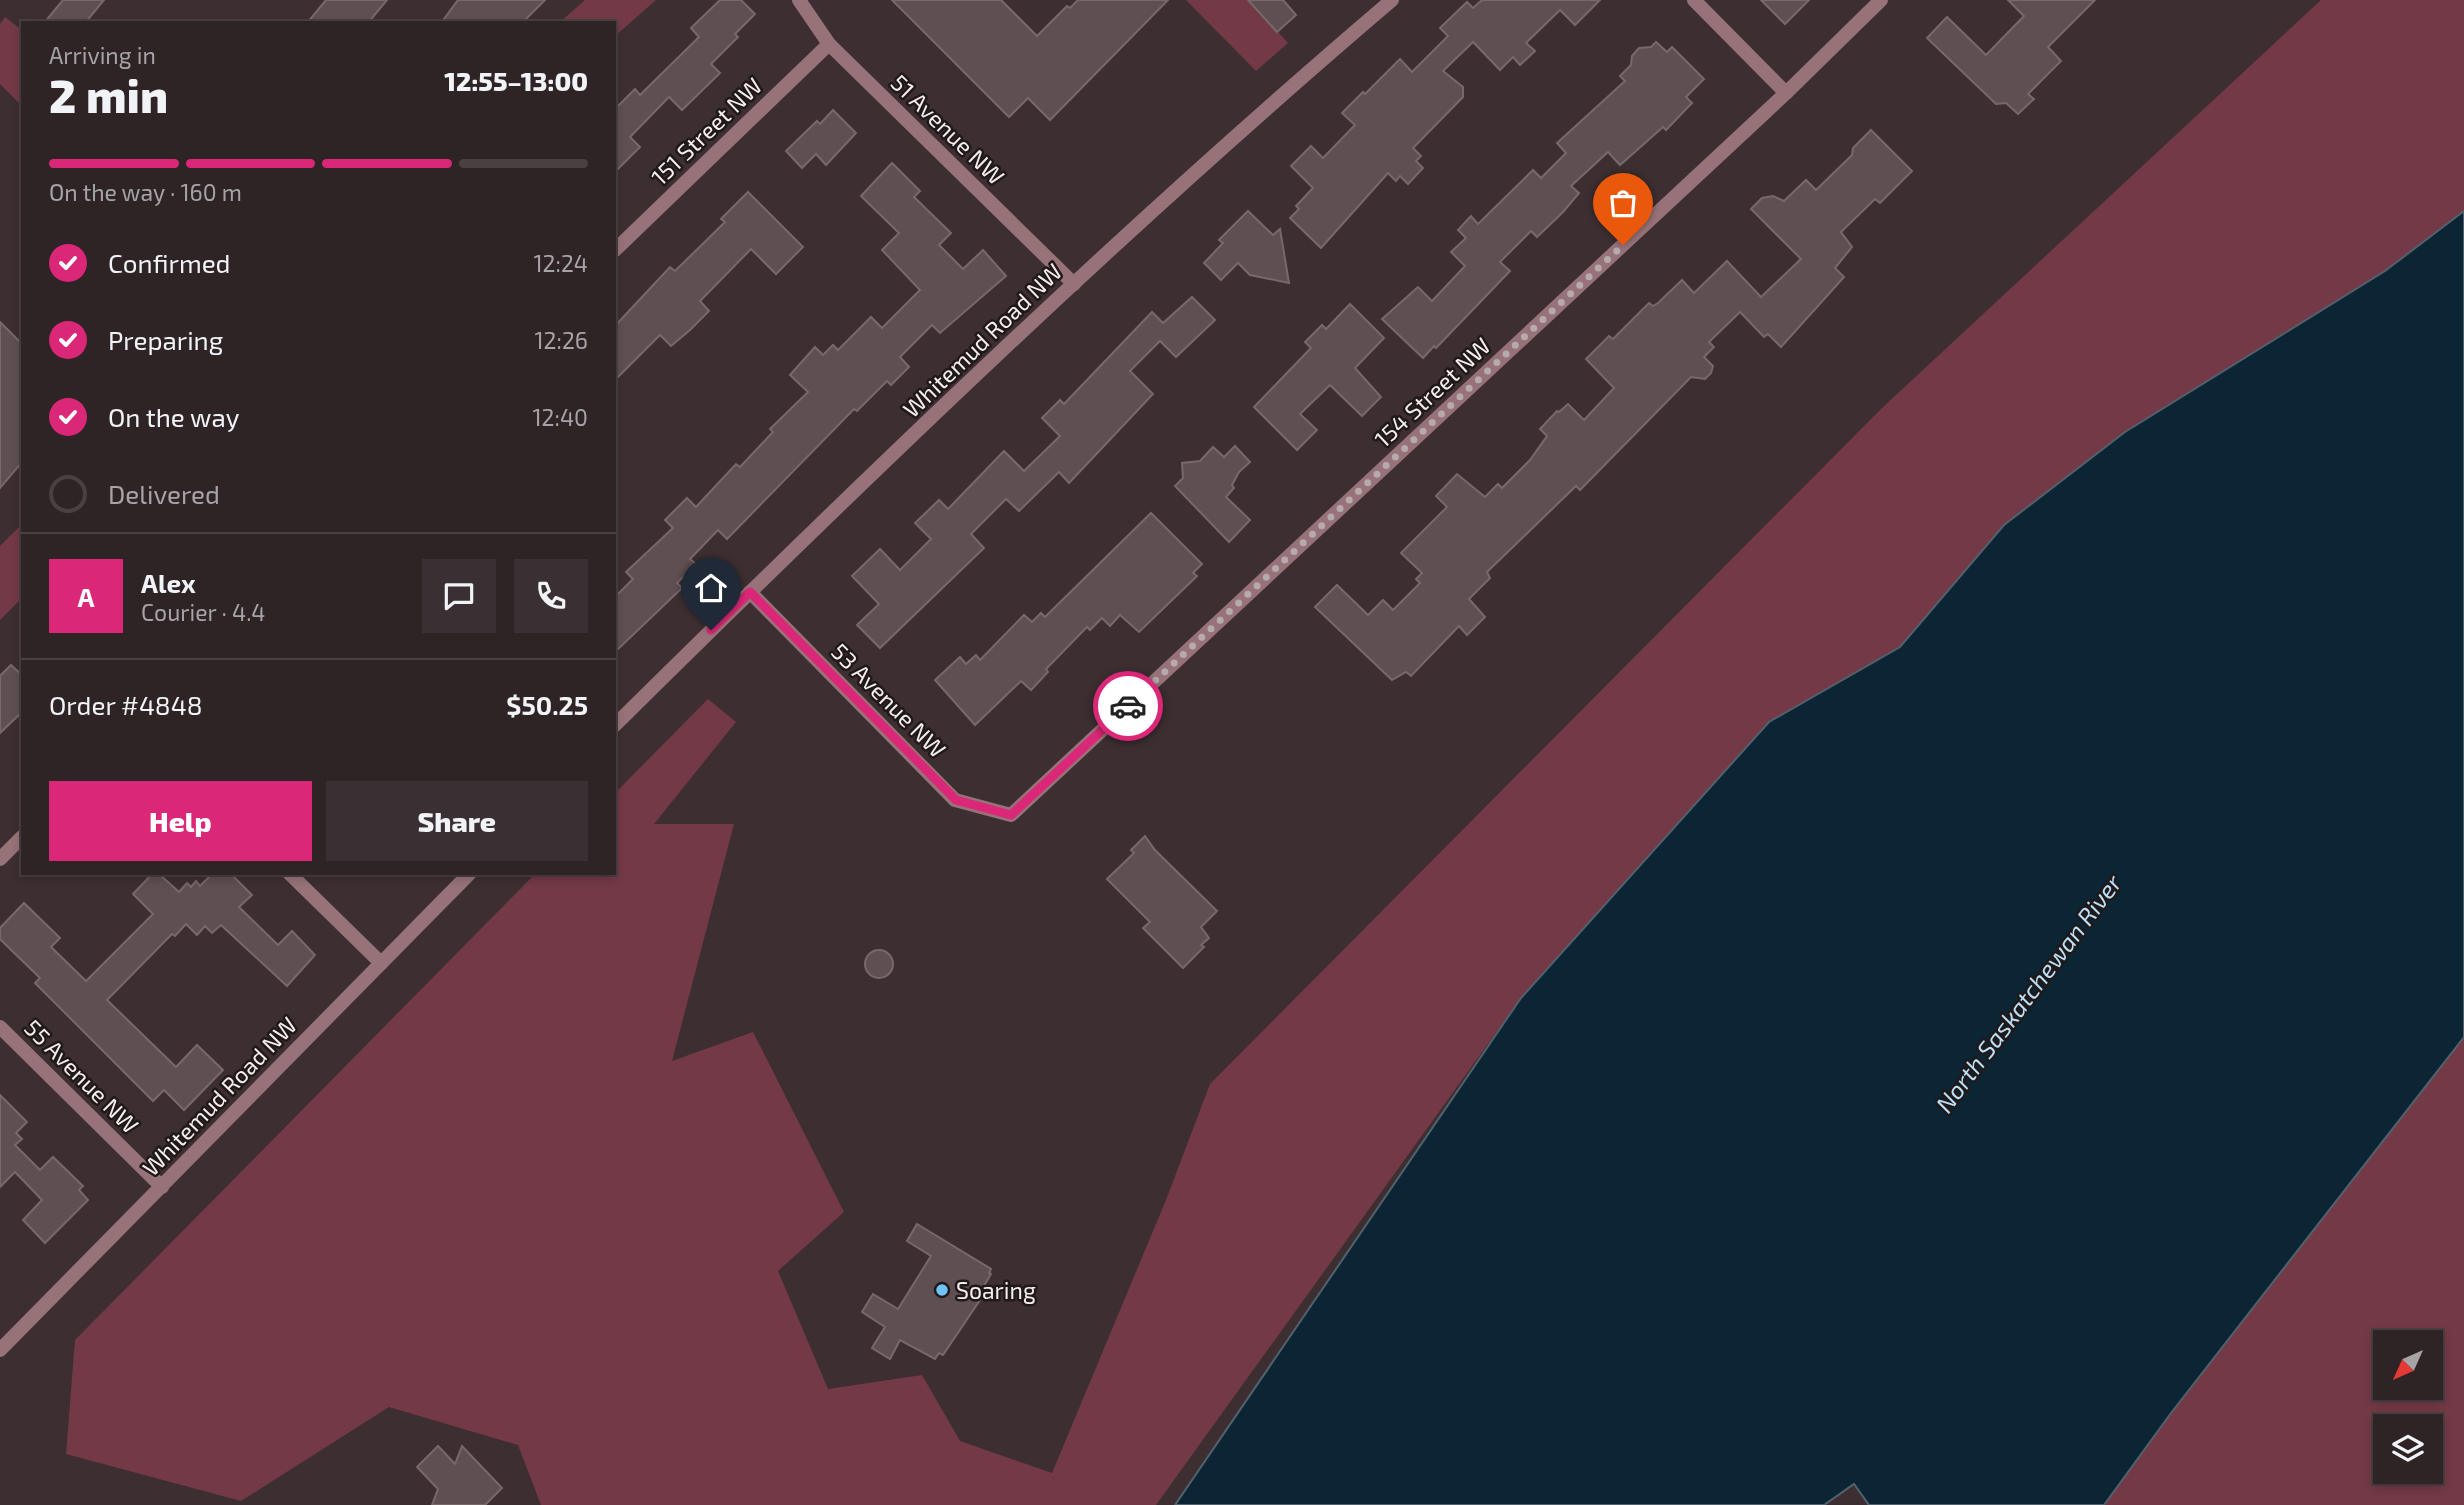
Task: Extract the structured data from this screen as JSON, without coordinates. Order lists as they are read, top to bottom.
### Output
{
  "streets": {
    "street": [
      "51 Avenue NW",
      "151 Street NW",
      "Whitemud Road NW",
      "154 Street NW",
      "53 Avenue NW",
      "55 Avenue NW"
    ]
  },
  "crossings": [
    ["51 Avenue NW", "151 Street NW"],
    ["51 Avenue NW", "Whitemud Road NW"],
    ["Whitemud Road NW", "53 Avenue NW"],
    ["Whitemud Road NW", "55 Avenue NW"],
    ["154 Street NW", "53 Avenue NW"]
  ],
  "water": ["North Saskatchewan River"],
  "places": ["Soaring"],
  "north": "bottom left",
  "page": {
    "heading": ["2 min", "Arriving in", "12:55–13:00"],
    "panel": [
      "Alex",
      "Courier · 4.4",
      "Order #4848",
      "$50.25"
    ],
    "bar": "On the way · 160 m",
    "list": [
      ["Confirmed", "12:24"],
      ["Preparing", "12:26"],
      ["On the way", "12:40"],
      "Delivered"
    ],
    "round": "A",
    "buttons": ["Help", "Share"]
  }
}
